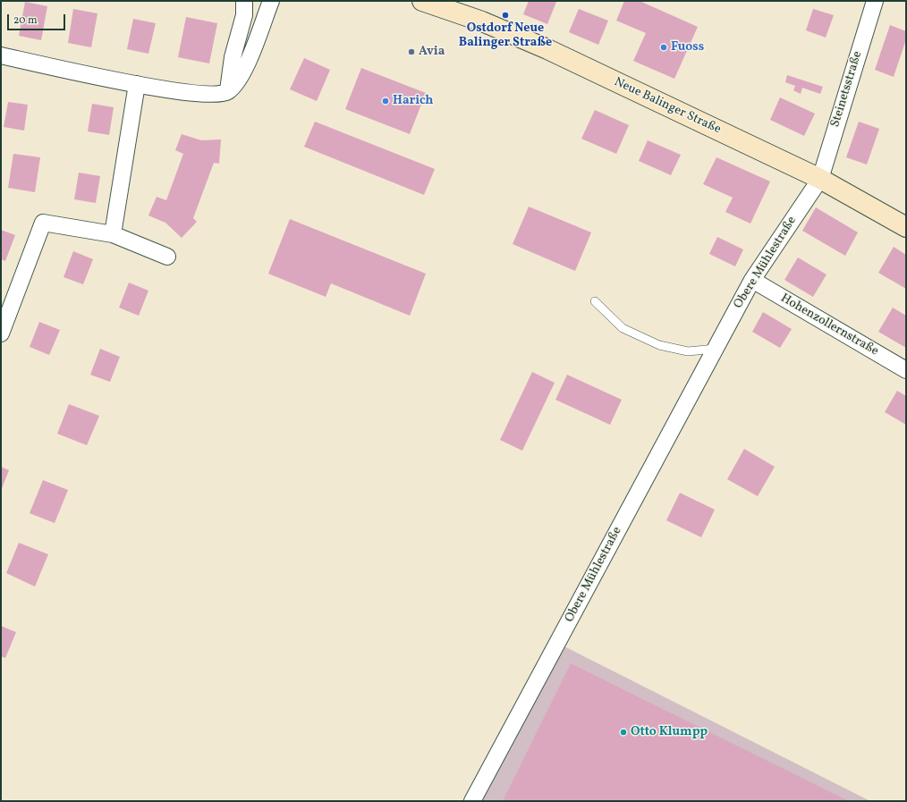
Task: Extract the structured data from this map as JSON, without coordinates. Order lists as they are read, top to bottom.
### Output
{
  "streets": {
    "main road": ["Neue Balinger Straße"],
    "street": ["Steinetsstraße", "Obere Mühlestraße", "Hohenzollernstraße"]
  },
  "crossings": [
    ["Steinetsstraße", "Neue Balinger Straße"],
    ["Steinetsstraße", "Obere Mühlestraße"],
    ["Neue Balinger Straße", "Obere Mühlestraße"],
    ["Obere Mühlestraße", "Hohenzollernstraße"]
  ],
  "places": [
    "Ostdorf Neue Balinger Straße",
    "Fuoss",
    "Avia",
    "Harich",
    "Otto Klumpp"
  ],
  "scale_bar": "20 m"
}
